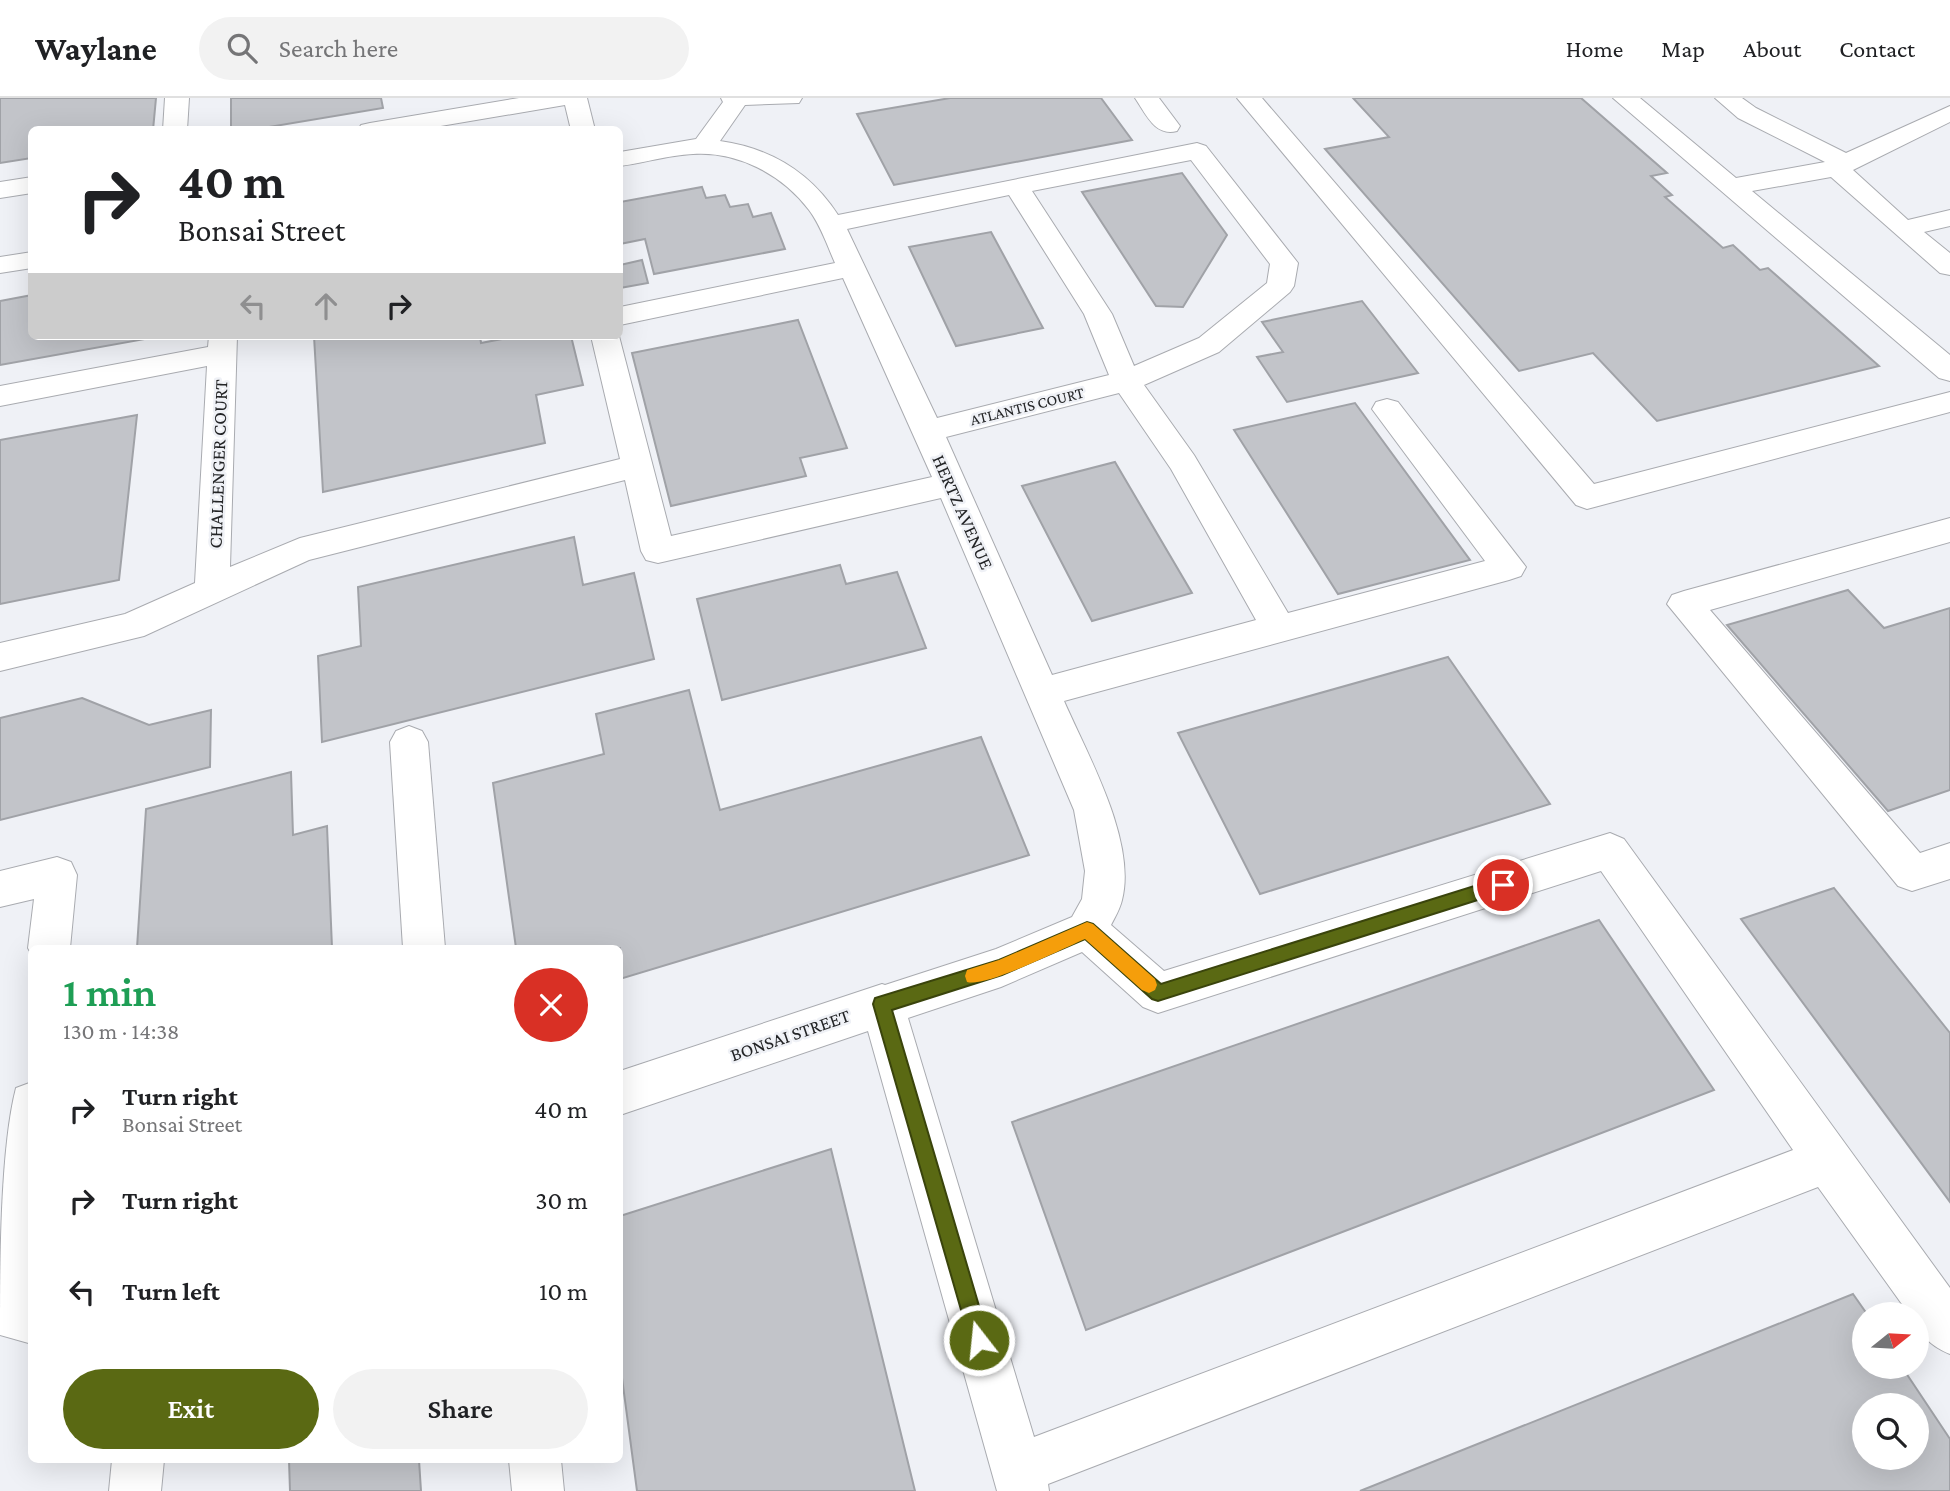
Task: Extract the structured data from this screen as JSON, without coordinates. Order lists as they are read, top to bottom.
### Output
{
  "streets": {
    "street": [
      "ATLANTIS COURT",
      "CHALLENGER COURT",
      "HERTZ AVENUE",
      "BONSAI STREET"
    ]
  },
  "crossings": [
    ["ATLANTIS COURT", "HERTZ AVENUE"],
    ["HERTZ AVENUE", "BONSAI STREET"]
  ],
  "north": "right",
  "page": {
    "header": "Waylane",
    "search": "Search here",
    "nav": [
      "Home",
      "Map",
      "About",
      "Contact"
    ],
    "turn": ["40 m", "Bonsai Street"],
    "heading": ["1 min", "130 m · 14:38"],
    "list": [
      {
        "name": "Turn right",
        "note": "Bonsai Street",
        "value": "40 m"
      },
      {
        "name": "Turn right",
        "value": "30 m"
      },
      {
        "name": "Turn left",
        "value": "10 m"
      }
    ],
    "buttons": ["Exit", "Share"]
  }
}
